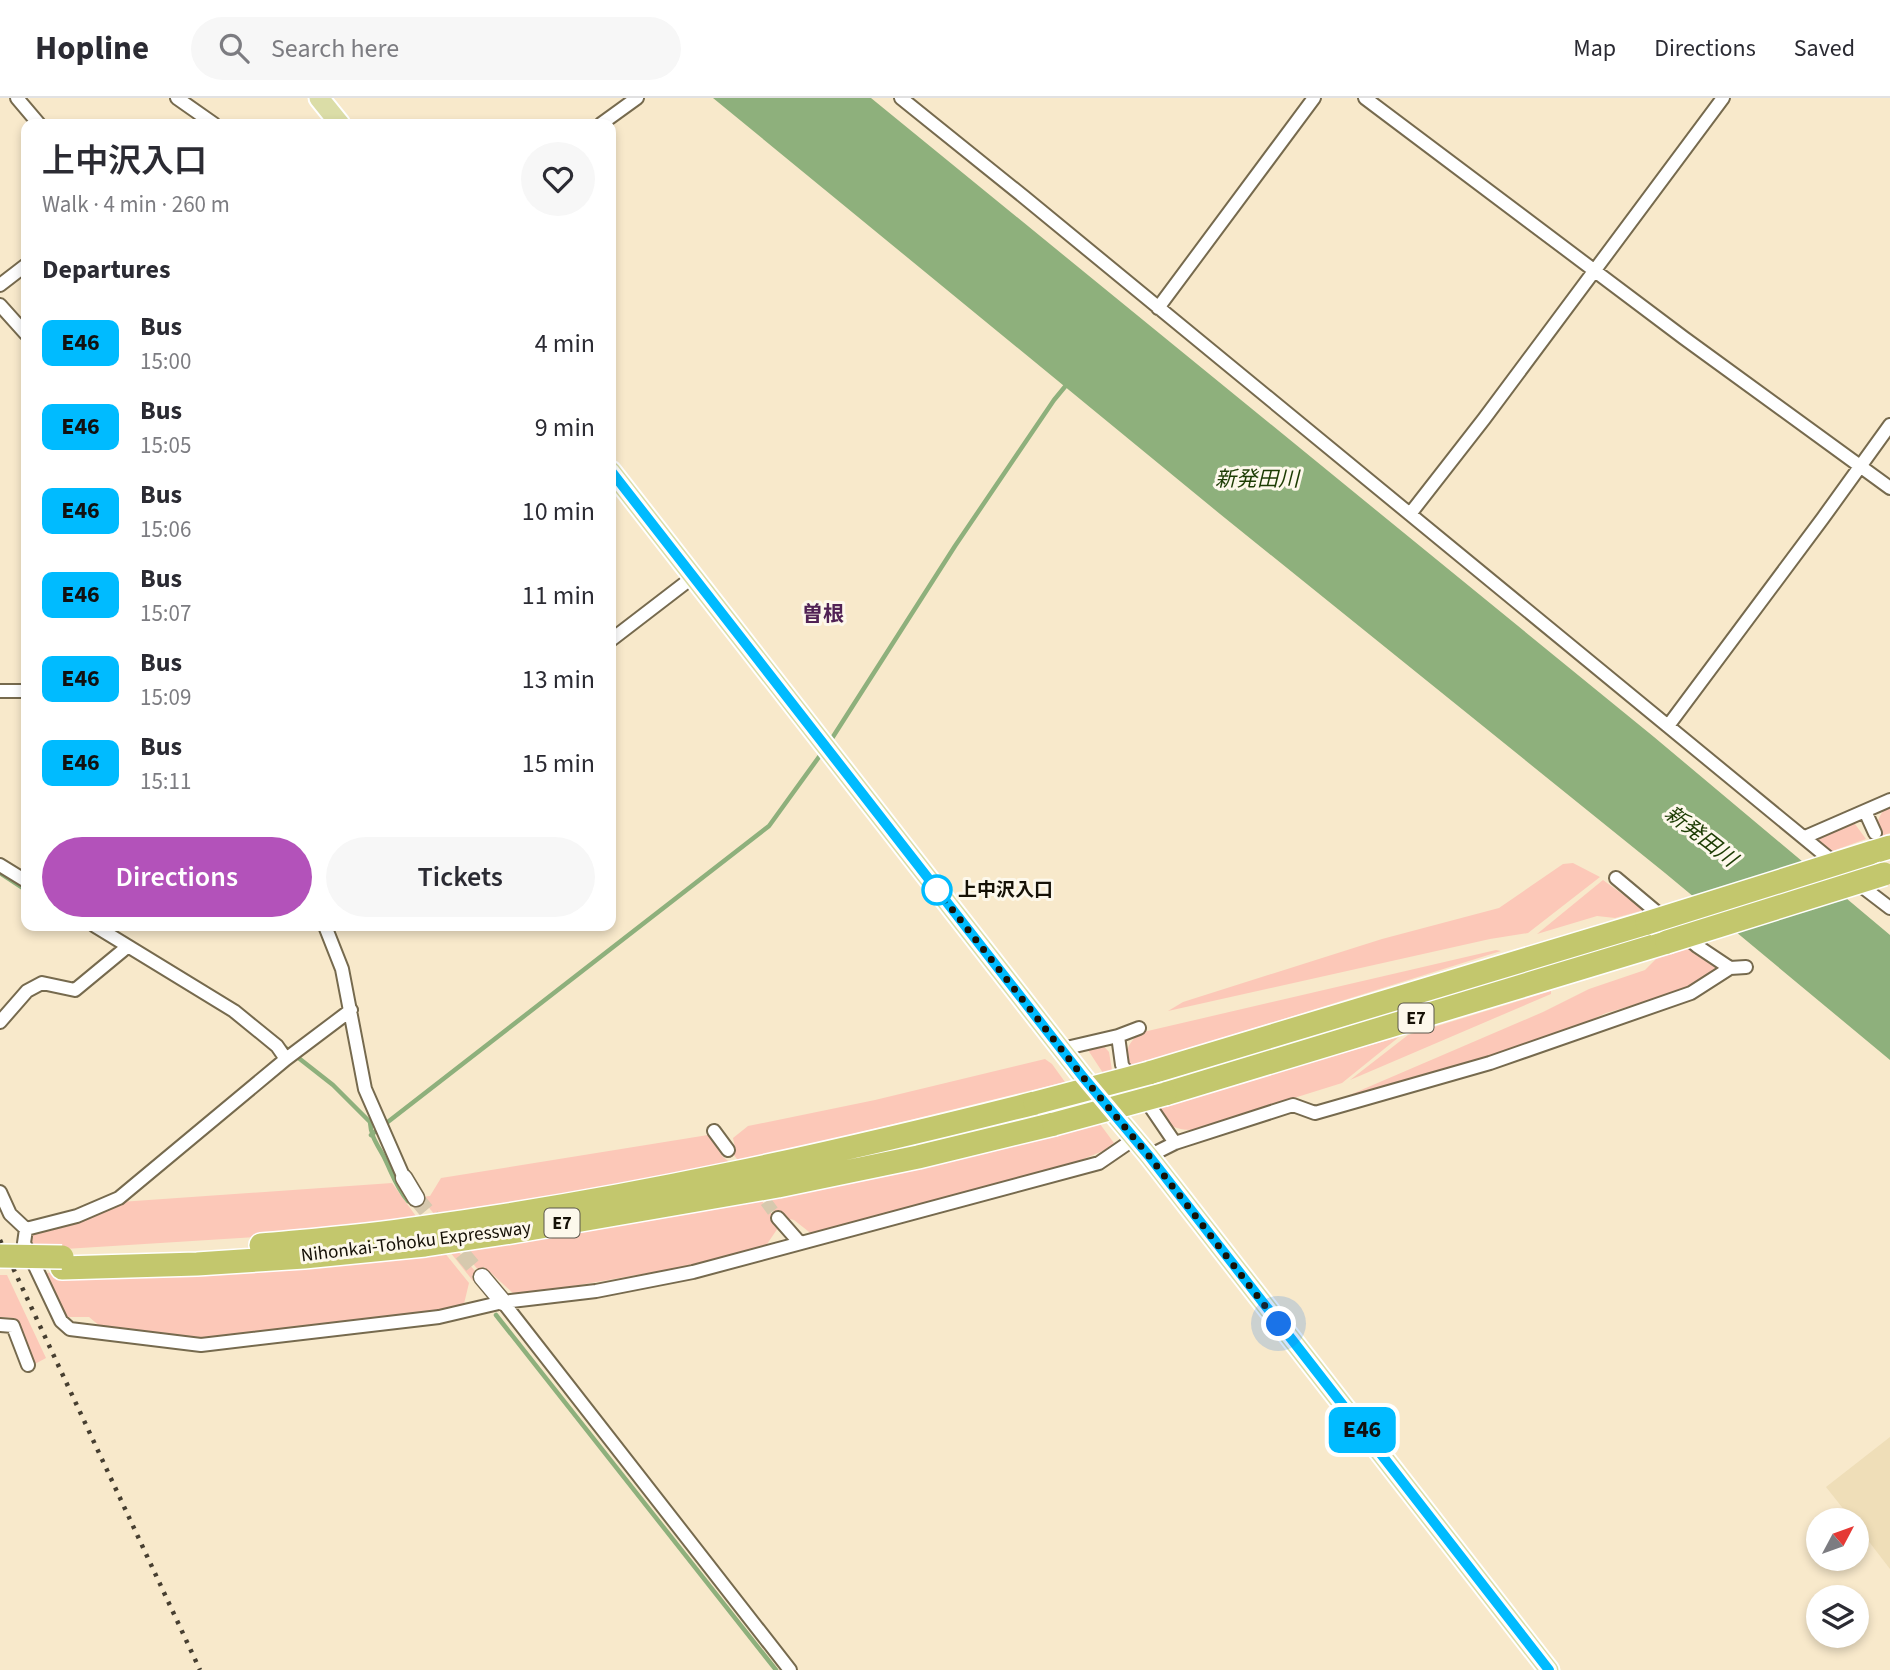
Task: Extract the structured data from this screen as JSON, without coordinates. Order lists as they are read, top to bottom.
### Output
{
  "streets": {
    "highway": ["E7", "Nihonkai-Tohoku Expressway"]
  },
  "crossings": [
    ["E7", "Nihonkai-Tohoku Expressway"]
  ],
  "districts": ["曽根"],
  "water": ["新発田川"],
  "places": ["上中沢入口"],
  "lines": ["bus line E46"],
  "north": "top right",
  "page": {
    "header": "Hopline",
    "search": "Search here",
    "nav": ["Map", "Directions", "Saved"],
    "on_map": "E46",
    "heading": [
      ["上中沢入口", "Walk · 4 min · 260 m"],
      "Departures"
    ],
    "list": [
      {
        "mark": "E46",
        "name": "Bus",
        "note": "15:00",
        "value": "4 min"
      },
      {
        "mark": "E46",
        "name": "Bus",
        "note": "15:05",
        "value": "9 min"
      },
      {
        "mark": "E46",
        "name": "Bus",
        "note": "15:06",
        "value": "10 min"
      },
      {
        "mark": "E46",
        "name": "Bus",
        "note": "15:07",
        "value": "11 min"
      },
      {
        "mark": "E46",
        "name": "Bus",
        "note": "15:09",
        "value": "13 min"
      },
      {
        "mark": "E46",
        "name": "Bus",
        "note": "15:11",
        "value": "15 min"
      }
    ],
    "buttons": ["Directions", "Tickets"]
  }
}
